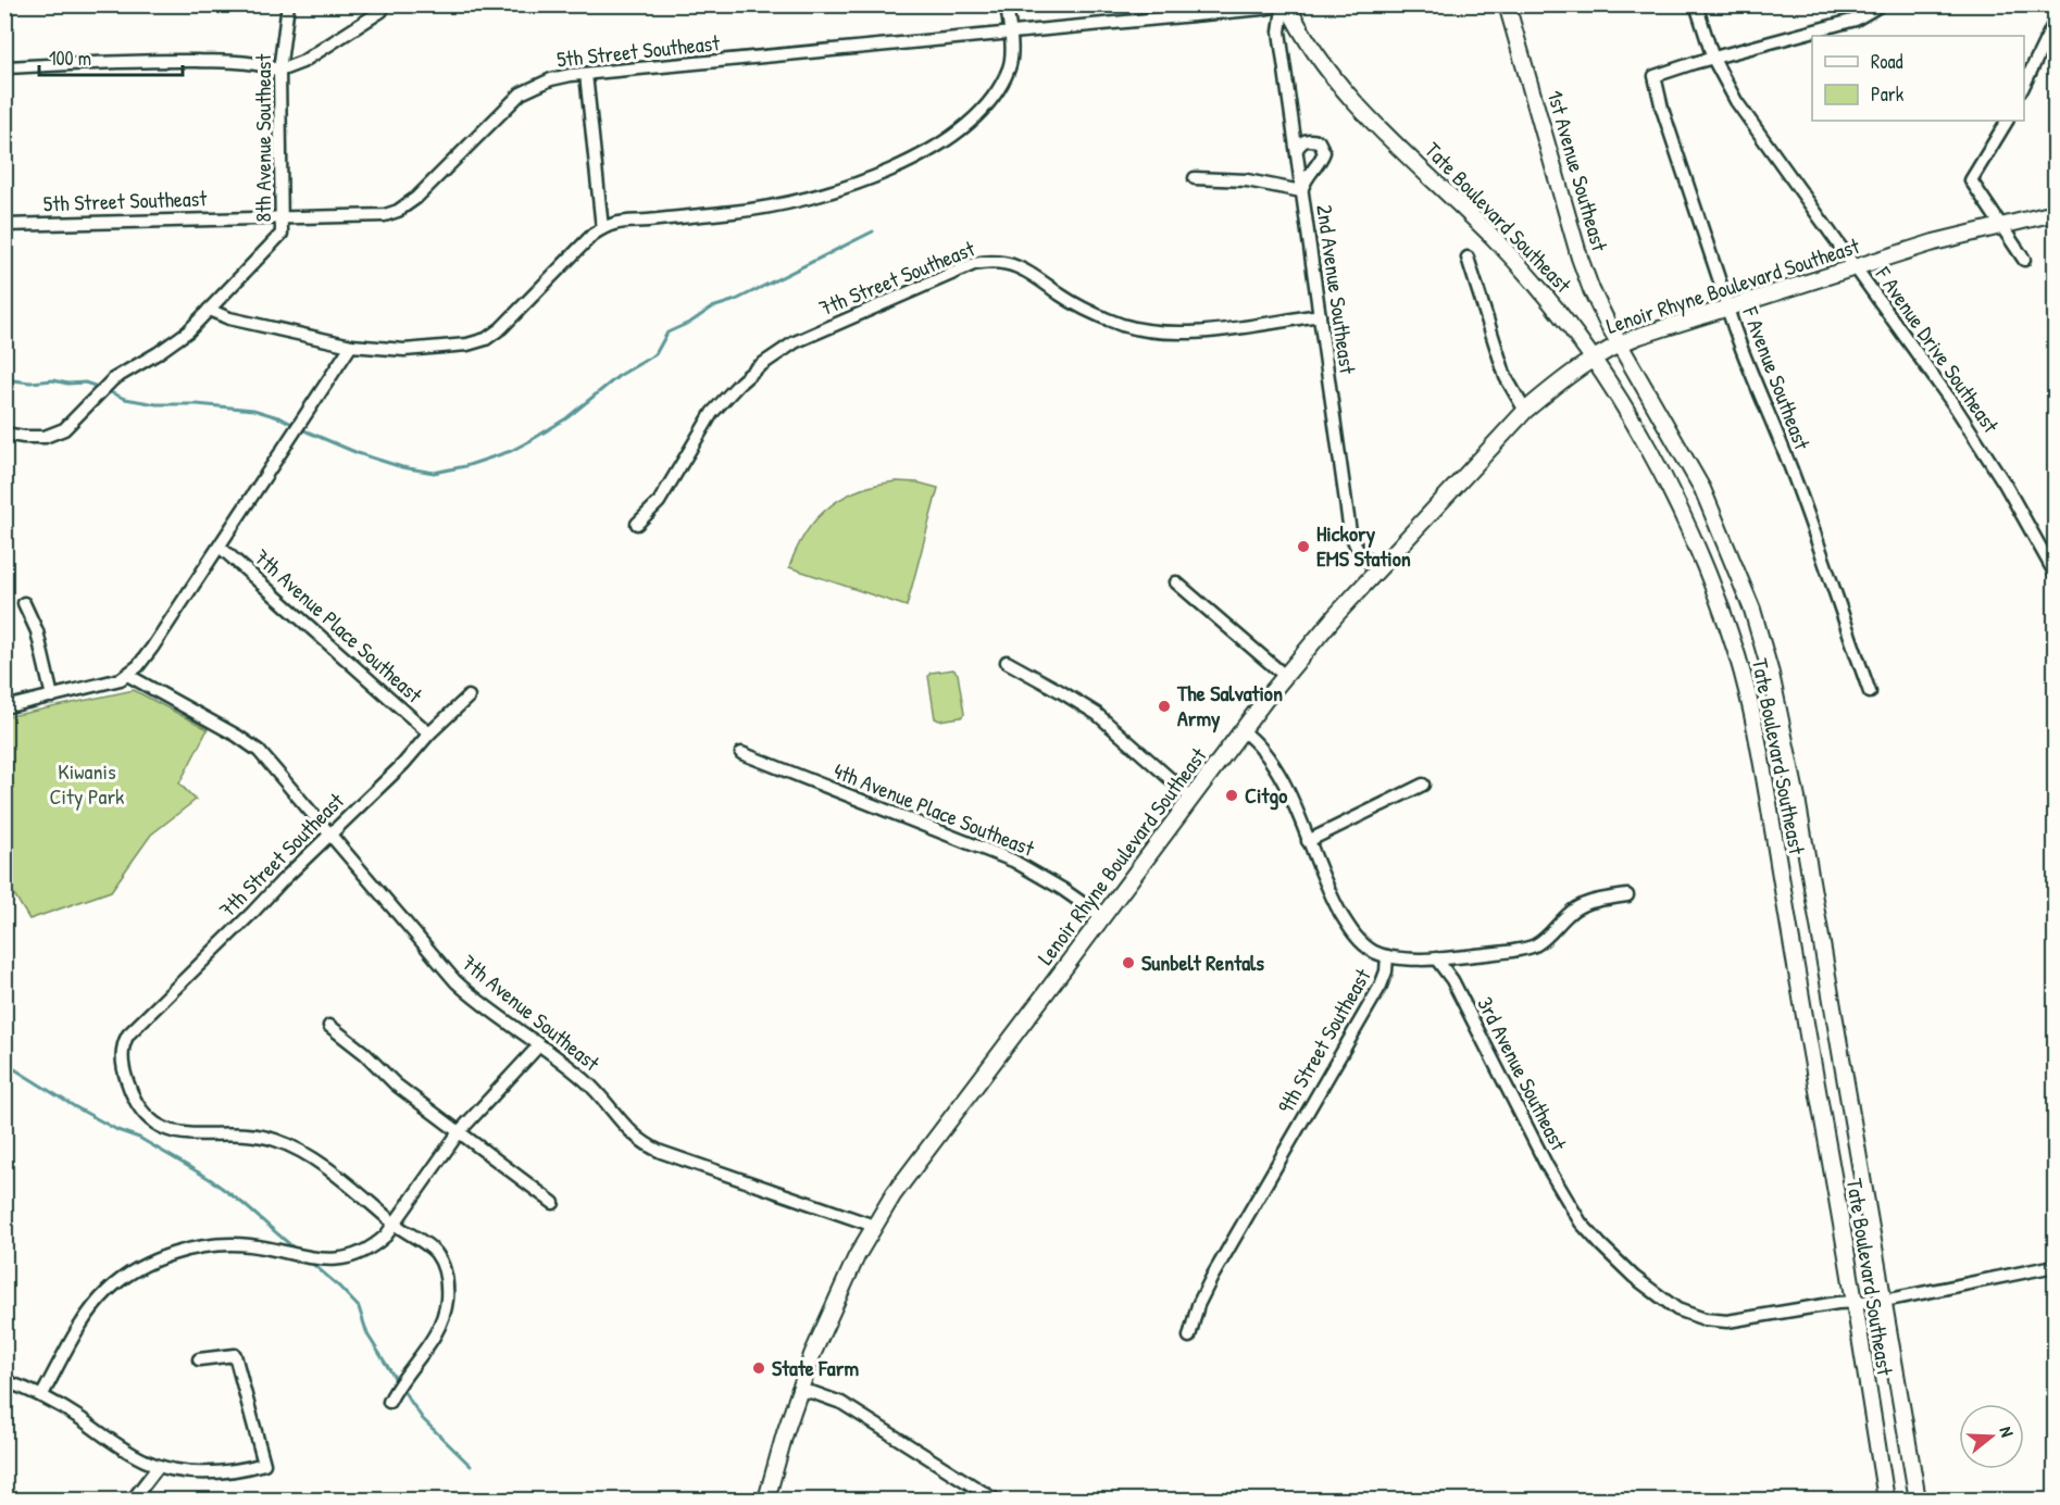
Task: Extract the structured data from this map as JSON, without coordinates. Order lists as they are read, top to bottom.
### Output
{
  "streets": {
    "main road": ["1st Avenue Southeast", "Tate Boulevard Southeast", "Lenoir Rhyne Boulevard Southeast"],
    "street": [
      "5th Street Southeast",
      "8th Avenue Southeast",
      "7th Street Southeast",
      "2nd Avenue Southeast",
      "F Avenue Drive Southeast",
      "F Avenue Southeast",
      "7th Avenue Place Southeast",
      "4th Avenue Place Southeast",
      "7th Avenue Southeast",
      "9th Street Southeast",
      "3rd Avenue Southeast"
    ]
  },
  "crossings": [
    ["5th Street Southeast", "8th Avenue Southeast"],
    ["5th Street Southeast", "Tate Boulevard Southeast"],
    ["5th Street Southeast", "2nd Avenue Southeast"],
    ["1st Avenue Southeast", "Tate Boulevard Southeast"],
    ["1st Avenue Southeast", "Lenoir Rhyne Boulevard Southeast"],
    ["Tate Boulevard Southeast", "Lenoir Rhyne Boulevard Southeast"],
    ["Tate Boulevard Southeast", "2nd Avenue Southeast"],
    ["Tate Boulevard Southeast", "3rd Avenue Southeast"],
    ["7th Street Southeast", "2nd Avenue Southeast"],
    ["7th Street Southeast", "7th Avenue Place Southeast"],
    ["7th Street Southeast", "7th Avenue Southeast"],
    ["Lenoir Rhyne Boulevard Southeast", "2nd Avenue Southeast"],
    ["Lenoir Rhyne Boulevard Southeast", "F Avenue Drive Southeast"],
    ["Lenoir Rhyne Boulevard Southeast", "F Avenue Southeast"],
    ["Lenoir Rhyne Boulevard Southeast", "4th Avenue Place Southeast"],
    ["Lenoir Rhyne Boulevard Southeast", "7th Avenue Southeast"],
    ["F Avenue Drive Southeast", "F Avenue Southeast"],
    ["9th Street Southeast", "3rd Avenue Southeast"]
  ],
  "parks": ["Kiwanis City Park"],
  "places": [
    "Hickory EMS Station",
    "The Salvation Army",
    "Citgo",
    "Sunbelt Rentals",
    "State Farm"
  ],
  "legend": ["Road", "Park"],
  "scale_bar": "100 m",
  "north": "right"
}
